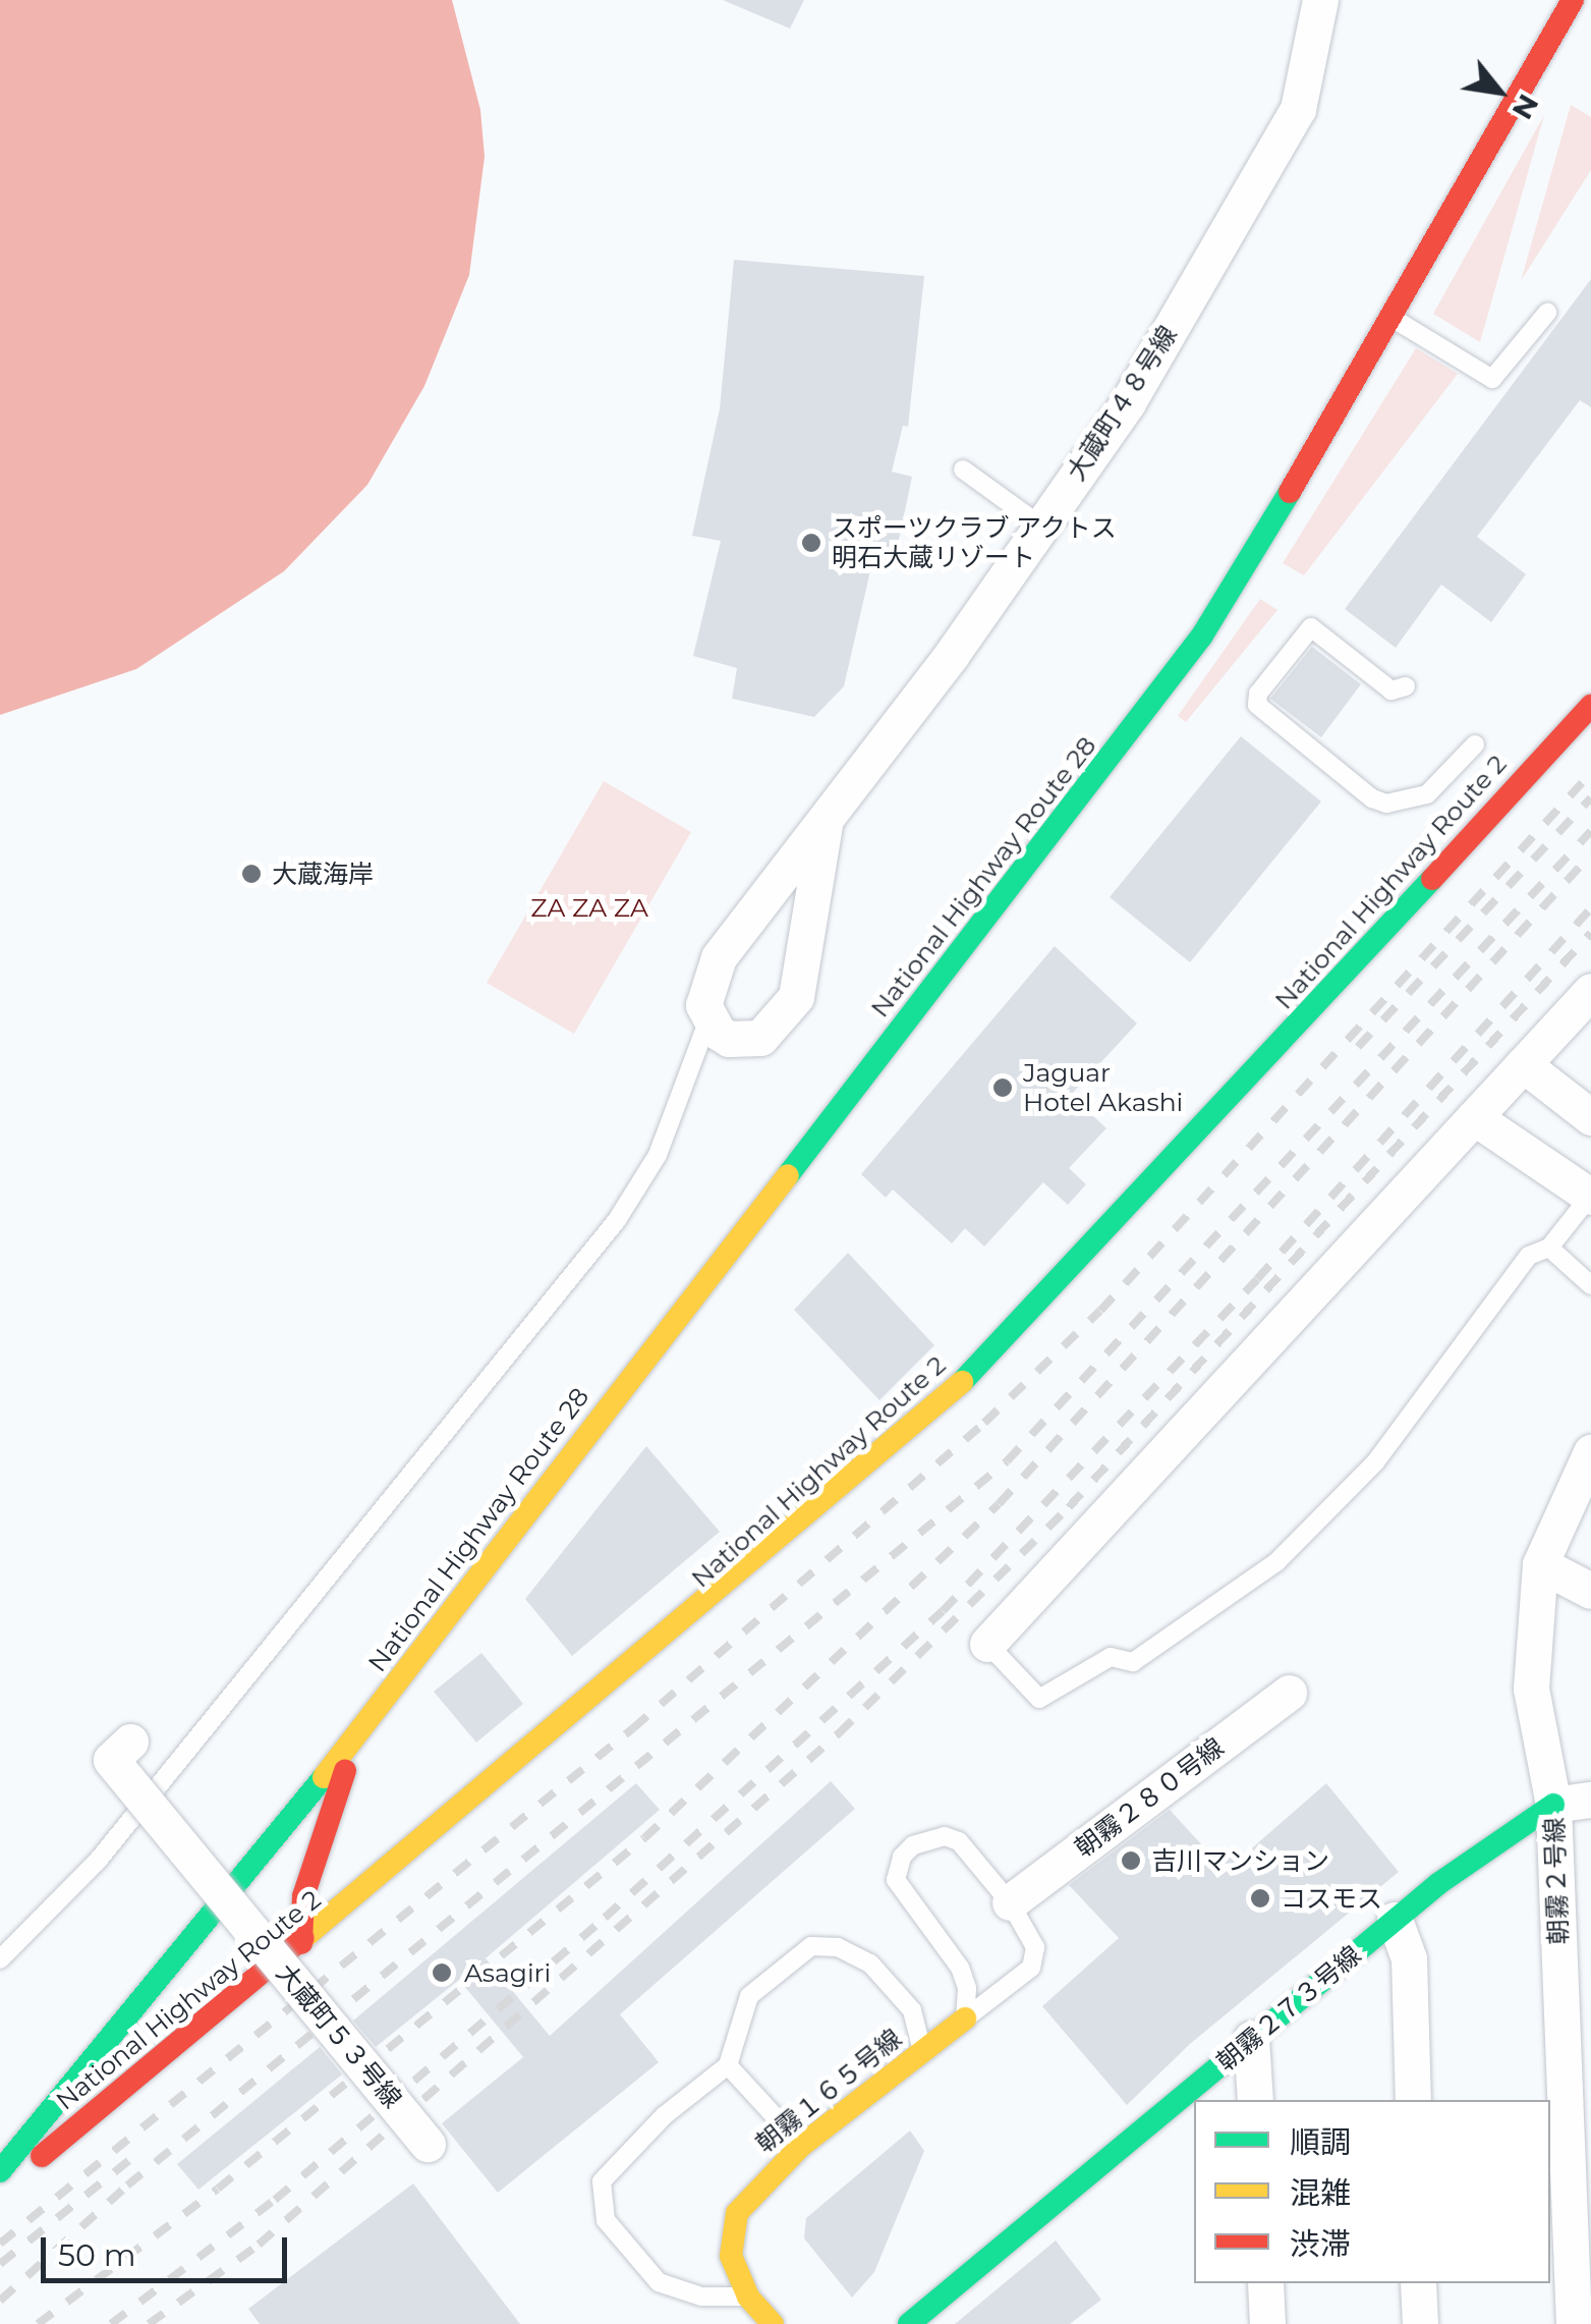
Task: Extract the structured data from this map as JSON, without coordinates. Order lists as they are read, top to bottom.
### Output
{
  "streets": {
    "main road": [
      "National Highway Route 28",
      "National Highway Route 2",
      "朝霧２７３号線",
      "朝霧１６５号線"
    ],
    "street": [
      "大蔵町４８号線",
      "朝霧２８０号線",
      "朝霧２号線",
      "大蔵町５３号線"
    ]
  },
  "crossings": [
    ["National Highway Route 28", "National Highway Route 2"],
    ["朝霧２号線", "朝霧２７３号線"]
  ],
  "parks": ["ZA ZA ZA"],
  "places": [
    "スポーツクラブ アクトス 明石大蔵リゾート",
    "大蔵海岸",
    "Jaguar Hotel Akashi",
    "吉川マンション",
    "コスモス",
    "Asagiri"
  ],
  "legend": ["順調", "混雑", "渋滞"],
  "scale_bar": "50 m",
  "north": "bottom right"
}
